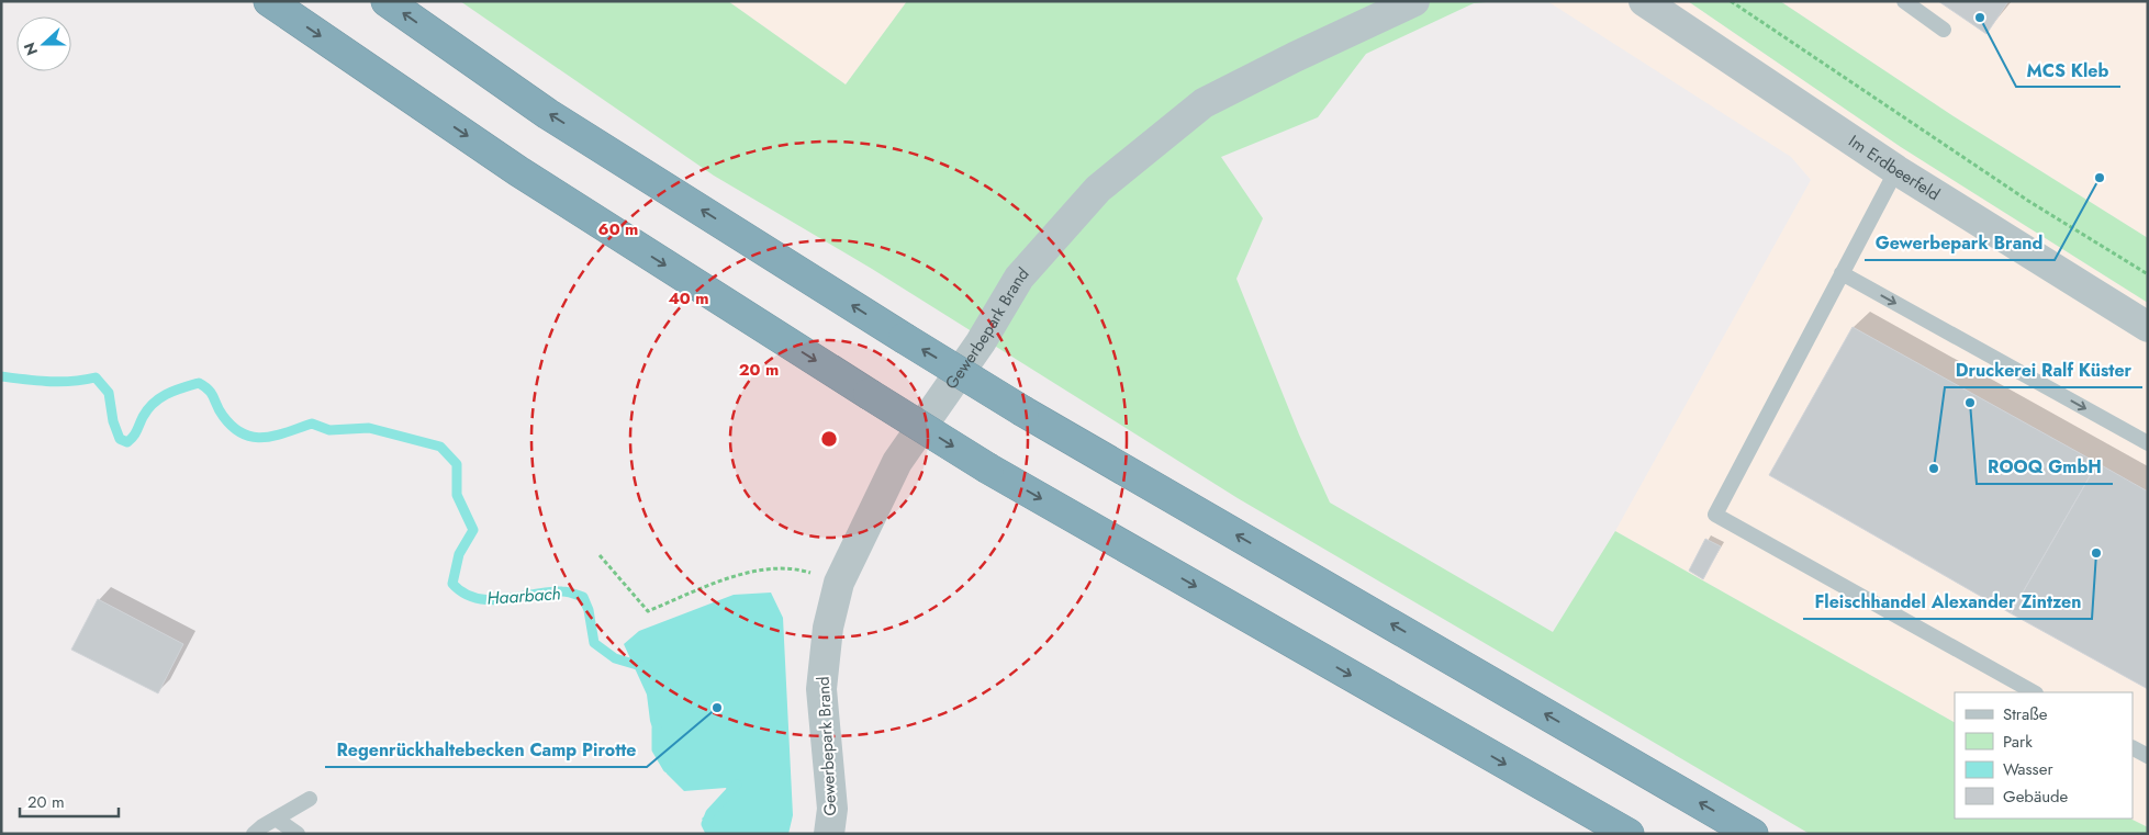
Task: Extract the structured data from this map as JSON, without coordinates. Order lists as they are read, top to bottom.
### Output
{
  "streets": {
    "street": ["Im Erdbeerfeld", "Gewerbepark Brand"]
  },
  "water": ["Haarbach"],
  "places": [
    "MCS Kleb",
    "Gewerbepark Brand",
    "ROOQ GmbH",
    "Druckerei Ralf Küster",
    "Fleischhandel Alexander Zintzen",
    "Regenrückhaltebecken Camp Pirotte"
  ],
  "legend": [
    "Straße",
    "Park",
    "Wasser",
    "Gebäude"
  ],
  "scale_bar": "20 m",
  "north": "left",
  "rings": ["60 m", "40 m", "20 m"]
}
